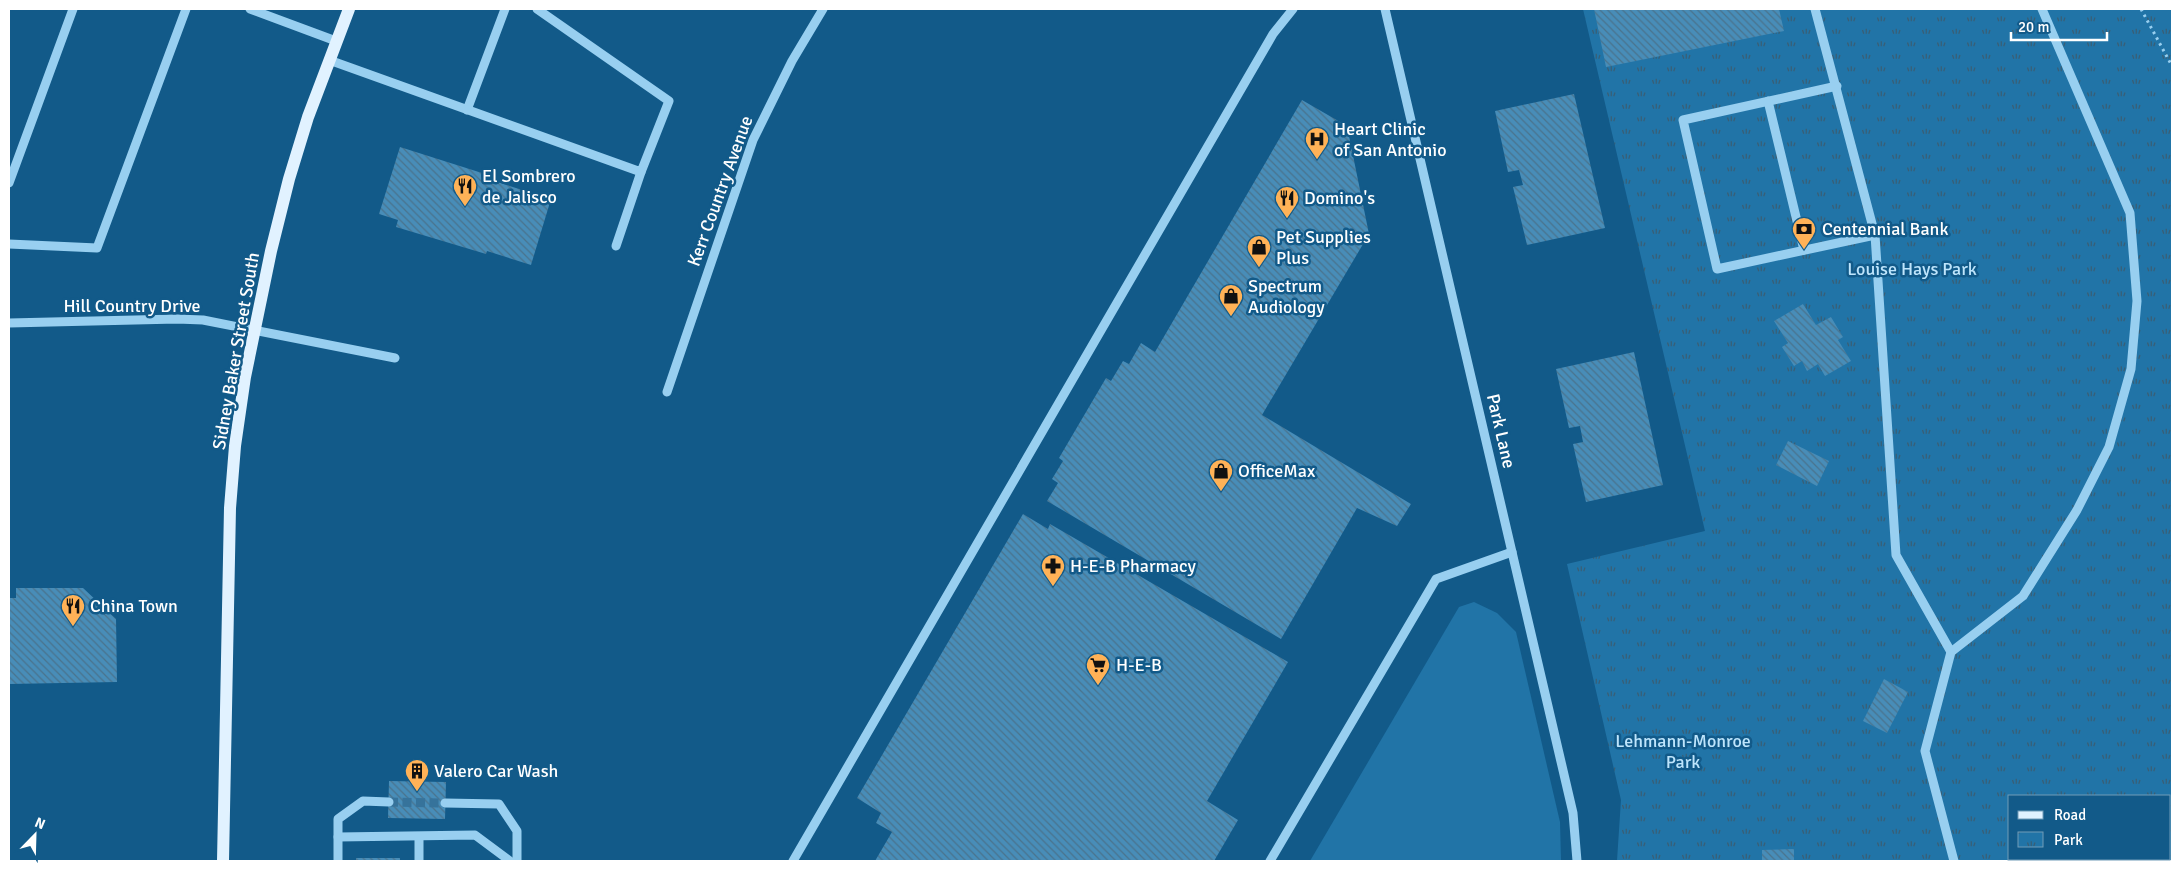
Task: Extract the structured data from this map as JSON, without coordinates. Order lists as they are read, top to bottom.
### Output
{
  "streets": {
    "main road": ["Sidney Baker Street South"],
    "street": ["Kerr Country Avenue", "Hill Country Drive", "Park Lane"]
  },
  "crossings": [
    ["Hill Country Drive", "Sidney Baker Street South"]
  ],
  "parks": ["Louise Hays Park", "Lehmann-Monroe Park"],
  "places": {
    "hospital": ["Heart Clinic of San Antonio"],
    "restaurant": ["El Sombrero de Jalisco", "Domino's", "China Town"],
    "bank": ["Centennial Bank"],
    "shop": ["Pet Supplies Plus", "Spectrum Audiology", "OfficeMax"],
    "pharmacy": ["H-E-B Pharmacy"],
    "supermarket": ["H-E-B"],
    "building": ["Valero Car Wash"]
  },
  "legend": ["Road", "Park"],
  "scale_bar": "20 m",
  "north": "top right"
}
